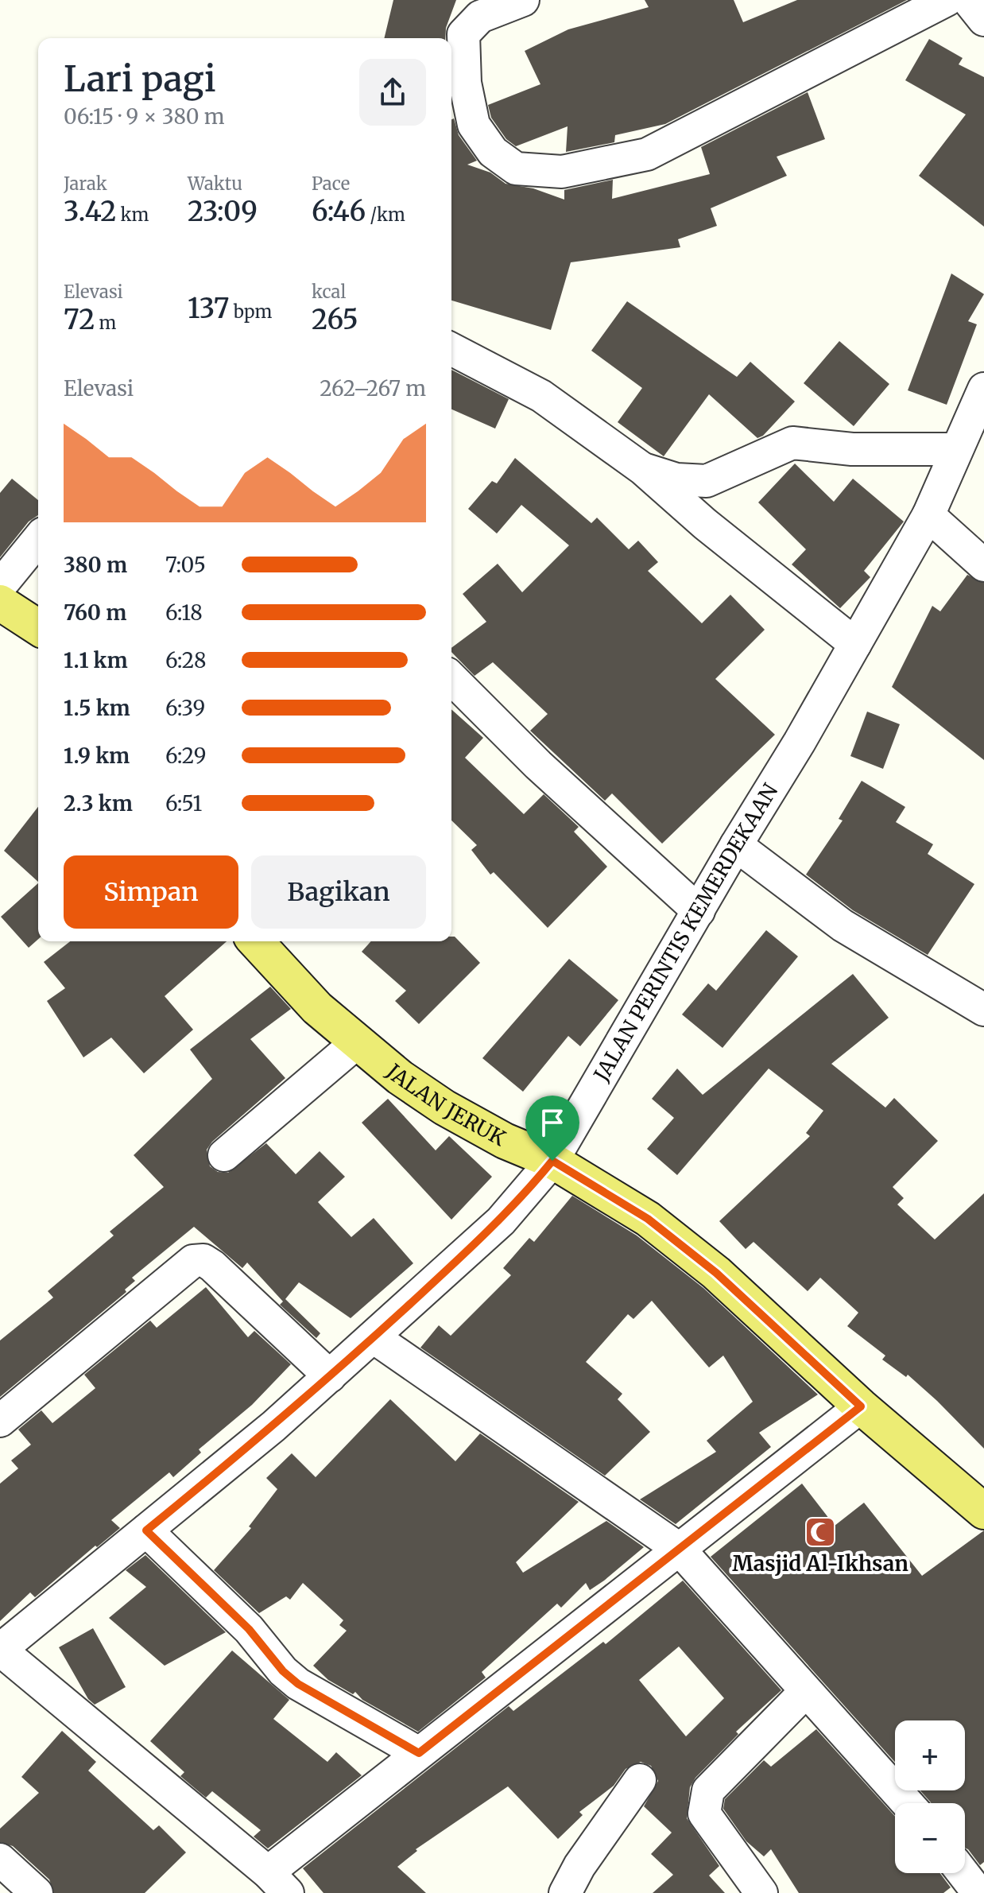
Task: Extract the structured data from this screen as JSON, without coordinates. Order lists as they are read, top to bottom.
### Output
{
  "streets": {
    "main road": ["JALAN JERUK"],
    "street": ["JALAN PERINTIS KEMERDEKAAN"]
  },
  "crossings": [
    ["JALAN PERINTIS KEMERDEKAAN", "JALAN JERUK"]
  ],
  "places": {
    "mosque": ["Masjid Al-Ikhsan"]
  },
  "page": {
    "heading": ["Lari pagi", "06:15 · 9 × 380 m"],
    "stats": [
      ["Jarak", "3.42 km"],
      ["Waktu", "23:09"],
      ["Pace", "6:46 /km"],
      ["Elevasi", "72 m"],
      ["137 bpm"],
      ["kcal", "265"]
    ],
    "chart": ["Elevasi", "262–267 m"],
    "list": [
      {
        "name": "380 m",
        "note": "7:05"
      },
      {
        "name": "760 m",
        "note": "6:18"
      },
      {
        "name": "1.1 km",
        "note": "6:28"
      },
      {
        "name": "1.5 km",
        "note": "6:39"
      },
      {
        "name": "1.9 km",
        "note": "6:29"
      },
      {
        "name": "2.3 km",
        "note": "6:51"
      }
    ],
    "buttons": ["Simpan", "Bagikan"],
    "map_buttons": ["+", "−"]
  }
}
